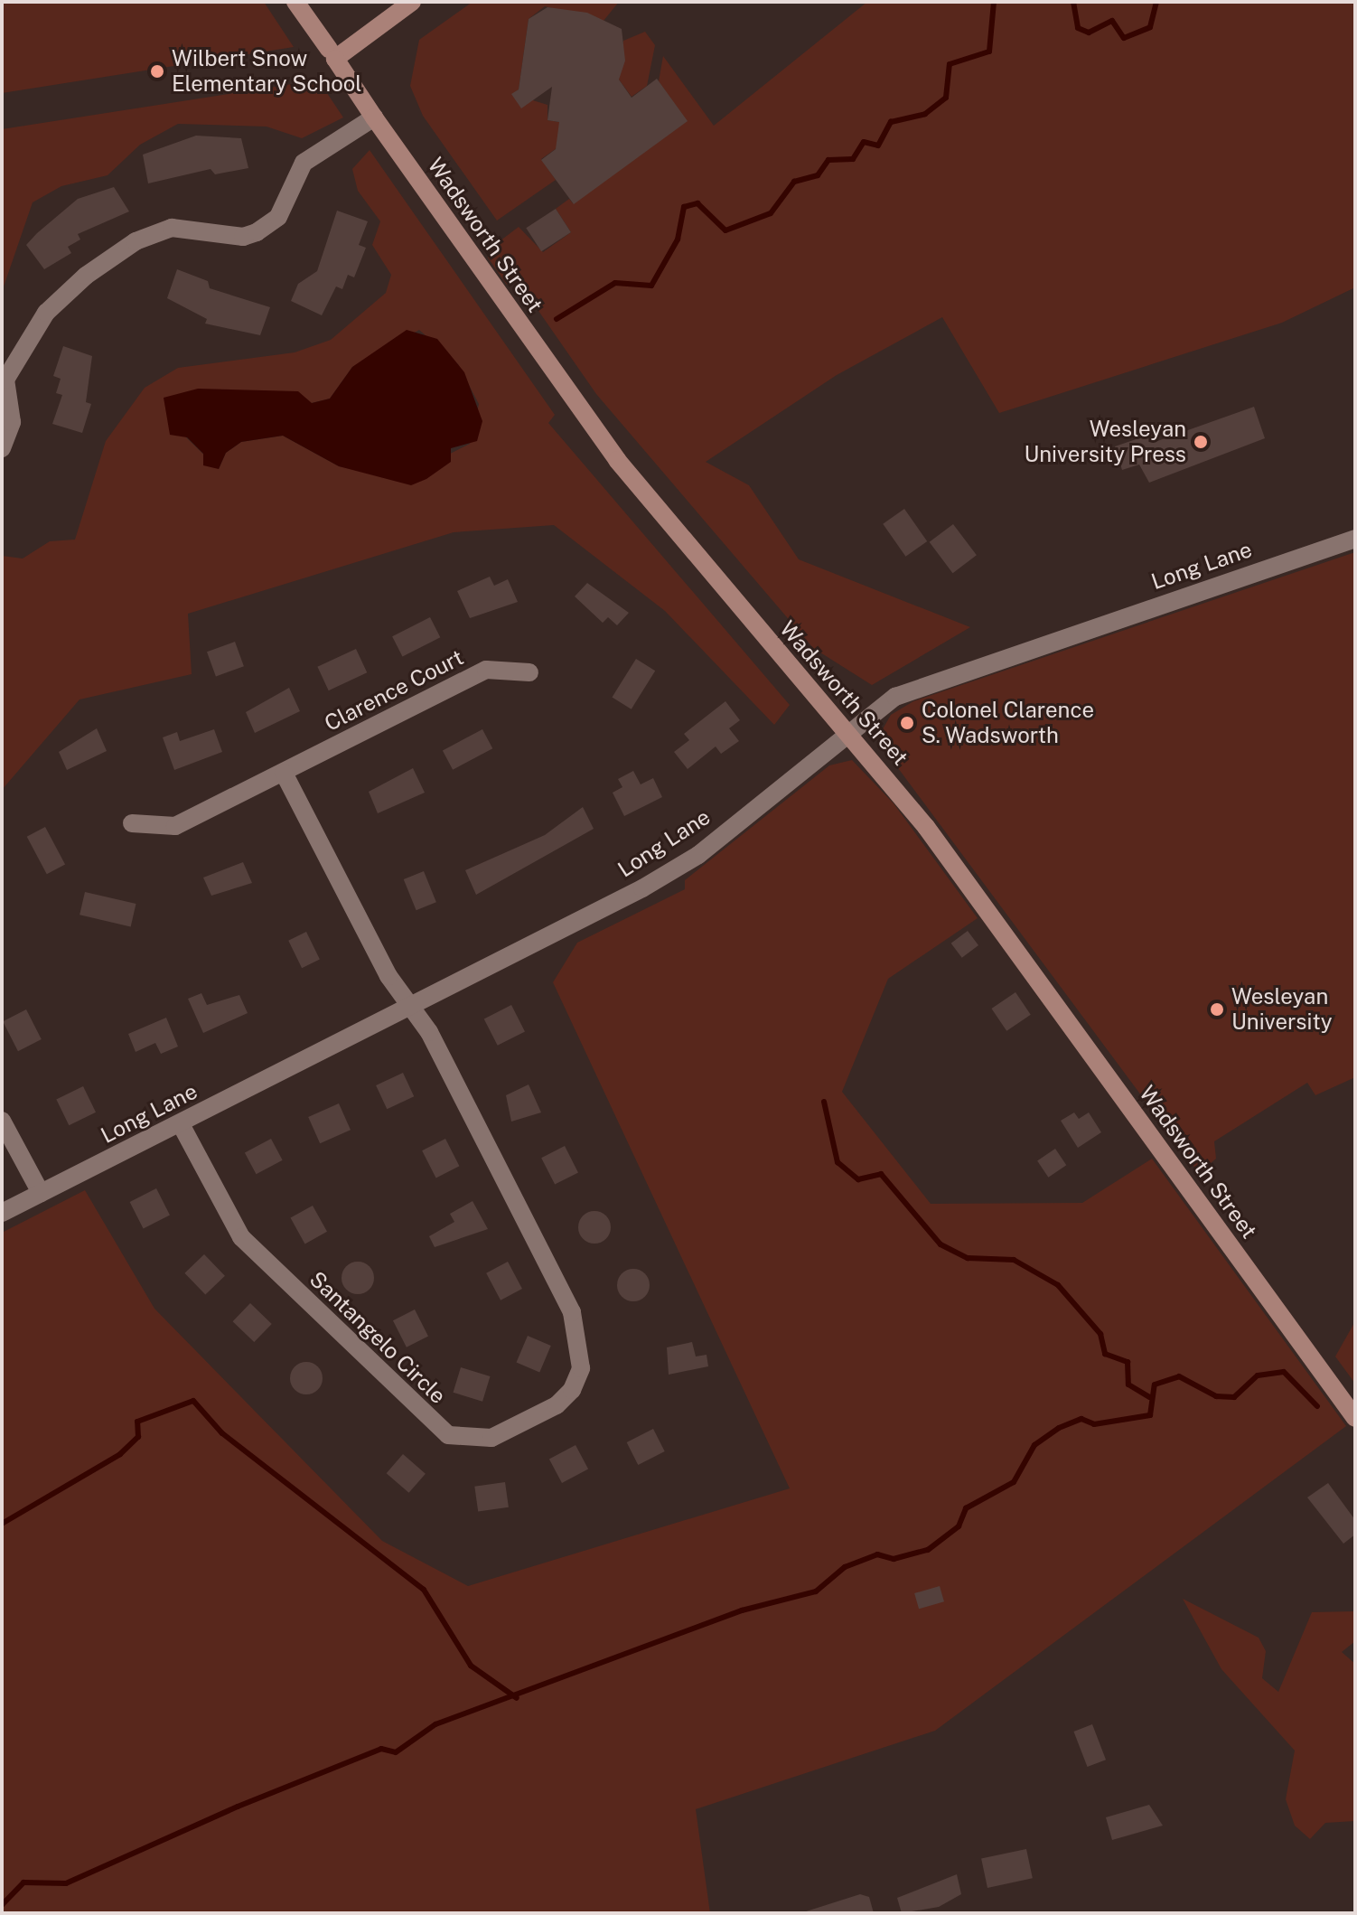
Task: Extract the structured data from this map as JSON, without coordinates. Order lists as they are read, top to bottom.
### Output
{
  "streets": {
    "street": [
      "Wadsworth Street",
      "Long Lane",
      "Clarence Court",
      "Santangelo Circle"
    ]
  },
  "crossings": [
    ["Wadsworth Street", "Long Lane"],
    ["Long Lane", "Santangelo Circle"]
  ],
  "places": [
    "Wilbert Snow Elementary School",
    "Wesleyan University Press",
    "Colonel Clarence S. Wadsworth",
    "Wesleyan University"
  ]
}
